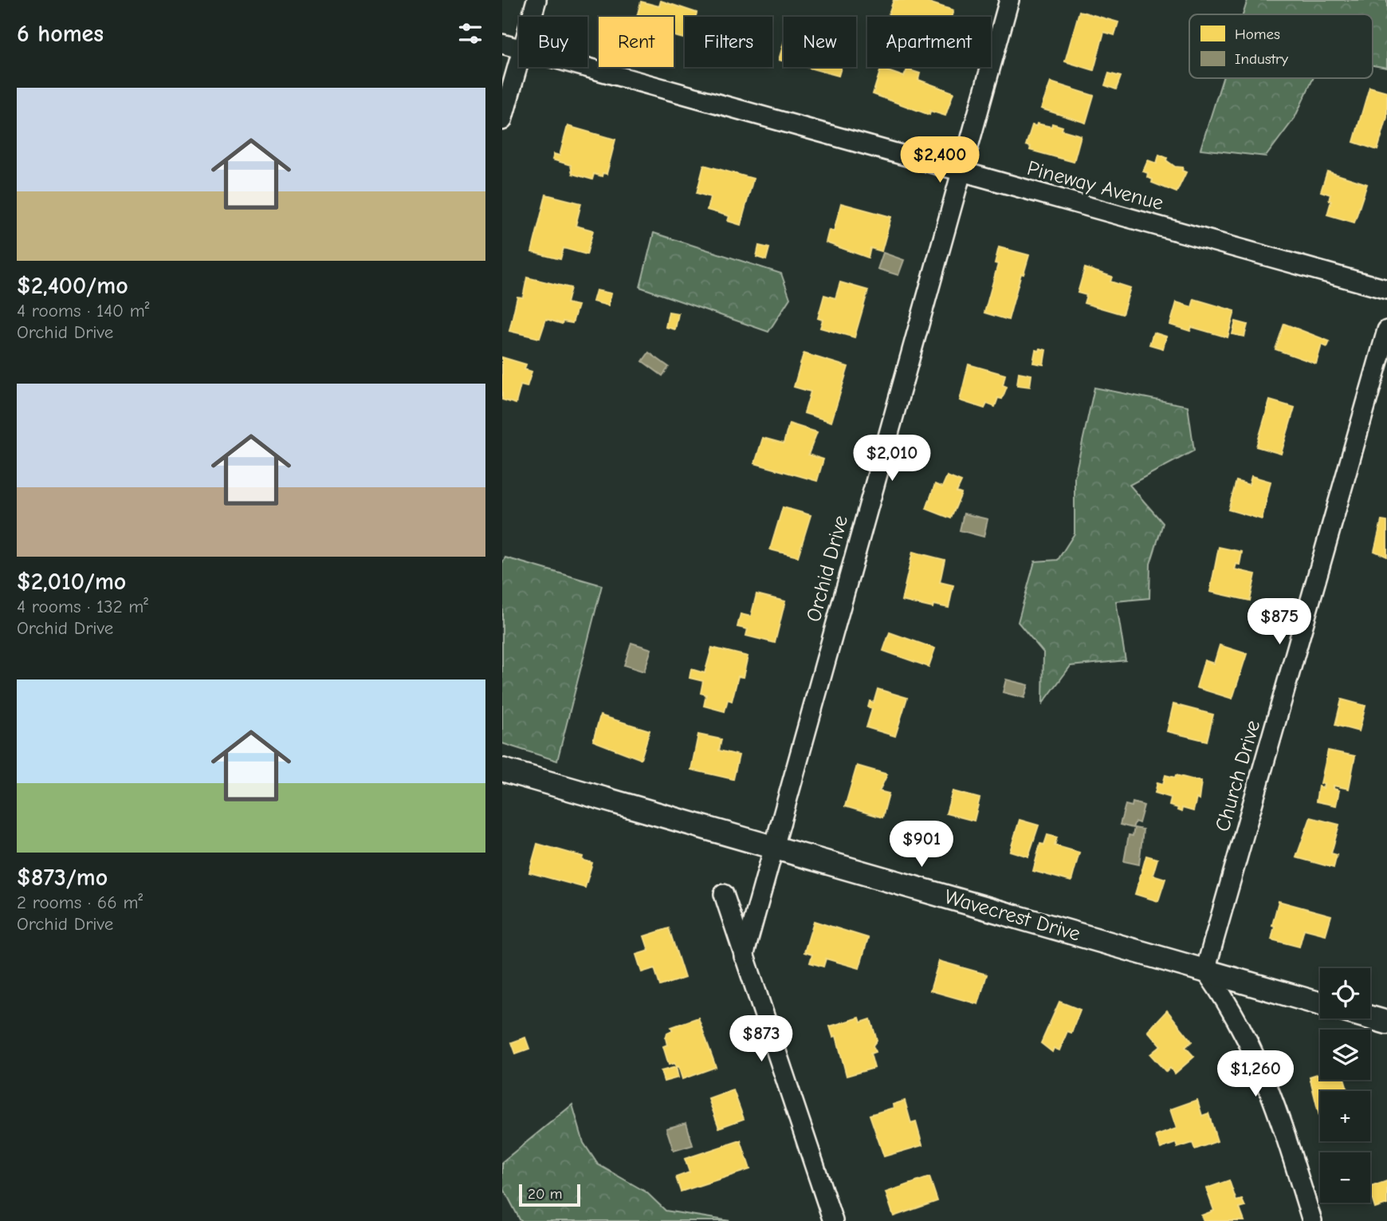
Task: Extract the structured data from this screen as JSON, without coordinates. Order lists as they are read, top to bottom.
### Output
{
  "streets": {
    "street": [
      "Pineway Avenue",
      "Orchid Drive",
      "Church Drive",
      "Wavecrest Drive"
    ]
  },
  "crossings": [
    ["Pineway Avenue", "Orchid Drive"],
    ["Orchid Drive", "Wavecrest Drive"],
    ["Church Drive", "Wavecrest Drive"]
  ],
  "legend": ["Homes", "Industry"],
  "scale_bar": "20 m",
  "page": {
    "heading": "6 homes",
    "chip": [
      "Buy",
      "Rent",
      "Filters",
      "New",
      "Apartment"
    ],
    "list": [
      {
        "name": "$2,400/mo",
        "note": "4 rooms · 140 m² · Orchid Drive"
      },
      {
        "name": "$2,010/mo",
        "note": "4 rooms · 132 m² · Orchid Drive"
      },
      {
        "name": "$873/mo",
        "note": "2 rooms · 66 m² · Orchid Drive"
      }
    ],
    "price": [
      "$2,400",
      "$2,010",
      "$875",
      "$901",
      "$873",
      "$1,260"
    ],
    "map_buttons": ["+", "−"],
    "scale": "20 m"
  }
}
